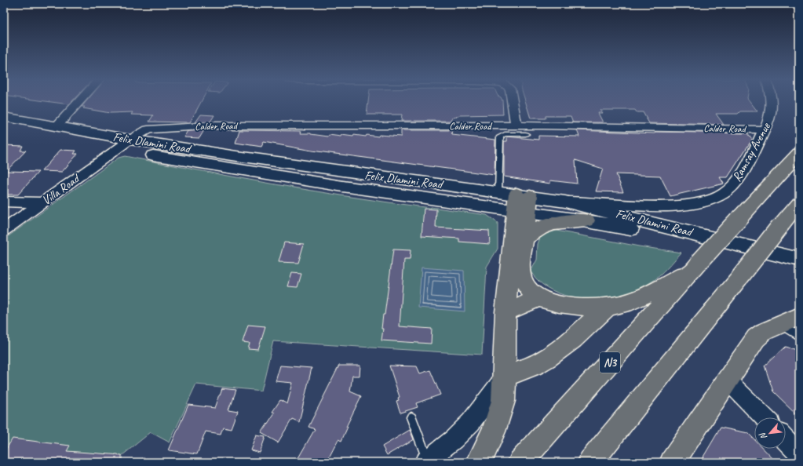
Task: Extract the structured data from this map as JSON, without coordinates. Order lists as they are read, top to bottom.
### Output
{
  "streets": {
    "highway": ["N3"],
    "main road": ["Felix Dlamini Road"],
    "street": ["Calder Road", "Ramsay Avenue", "Villa Road"]
  },
  "crossings": [
    ["Calder Road", "Felix Dlamini Road"],
    ["Calder Road", "Ramsay Avenue"],
    ["Calder Road", "Villa Road"],
    ["Felix Dlamini Road", "Ramsay Avenue"],
    ["Felix Dlamini Road", "Villa Road"]
  ],
  "north": "bottom left"
}
